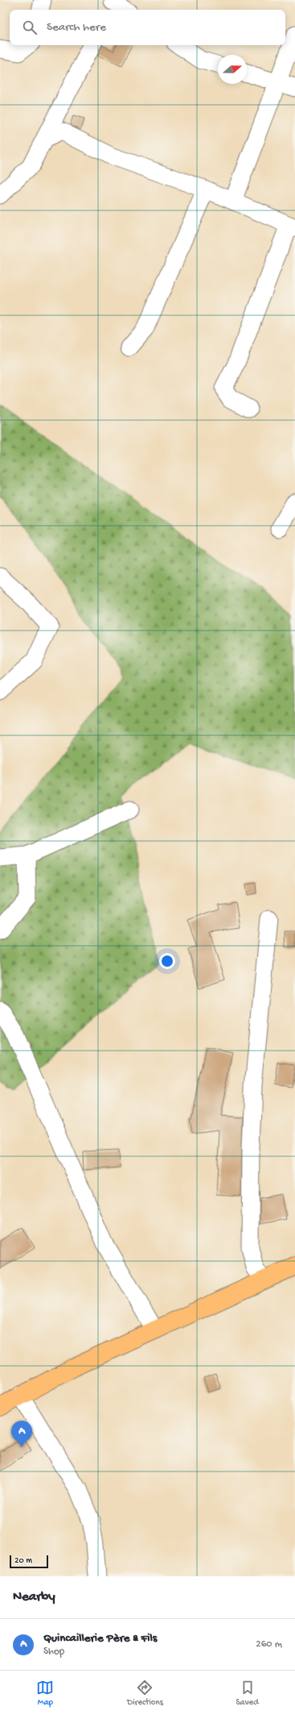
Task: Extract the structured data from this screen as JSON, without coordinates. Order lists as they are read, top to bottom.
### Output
{
  "scale_bar": "20 m",
  "north": "right",
  "page": {
    "search": "Search here",
    "pins": "A",
    "scale": "20 m",
    "heading": "Nearby",
    "list": [
      {
        "mark": "A",
        "name": "Quincaillerie Père & Fils",
        "note": "Shop",
        "value": "260 m"
      }
    ],
    "nav": ["Map", "Directions", "Saved"]
  }
}
